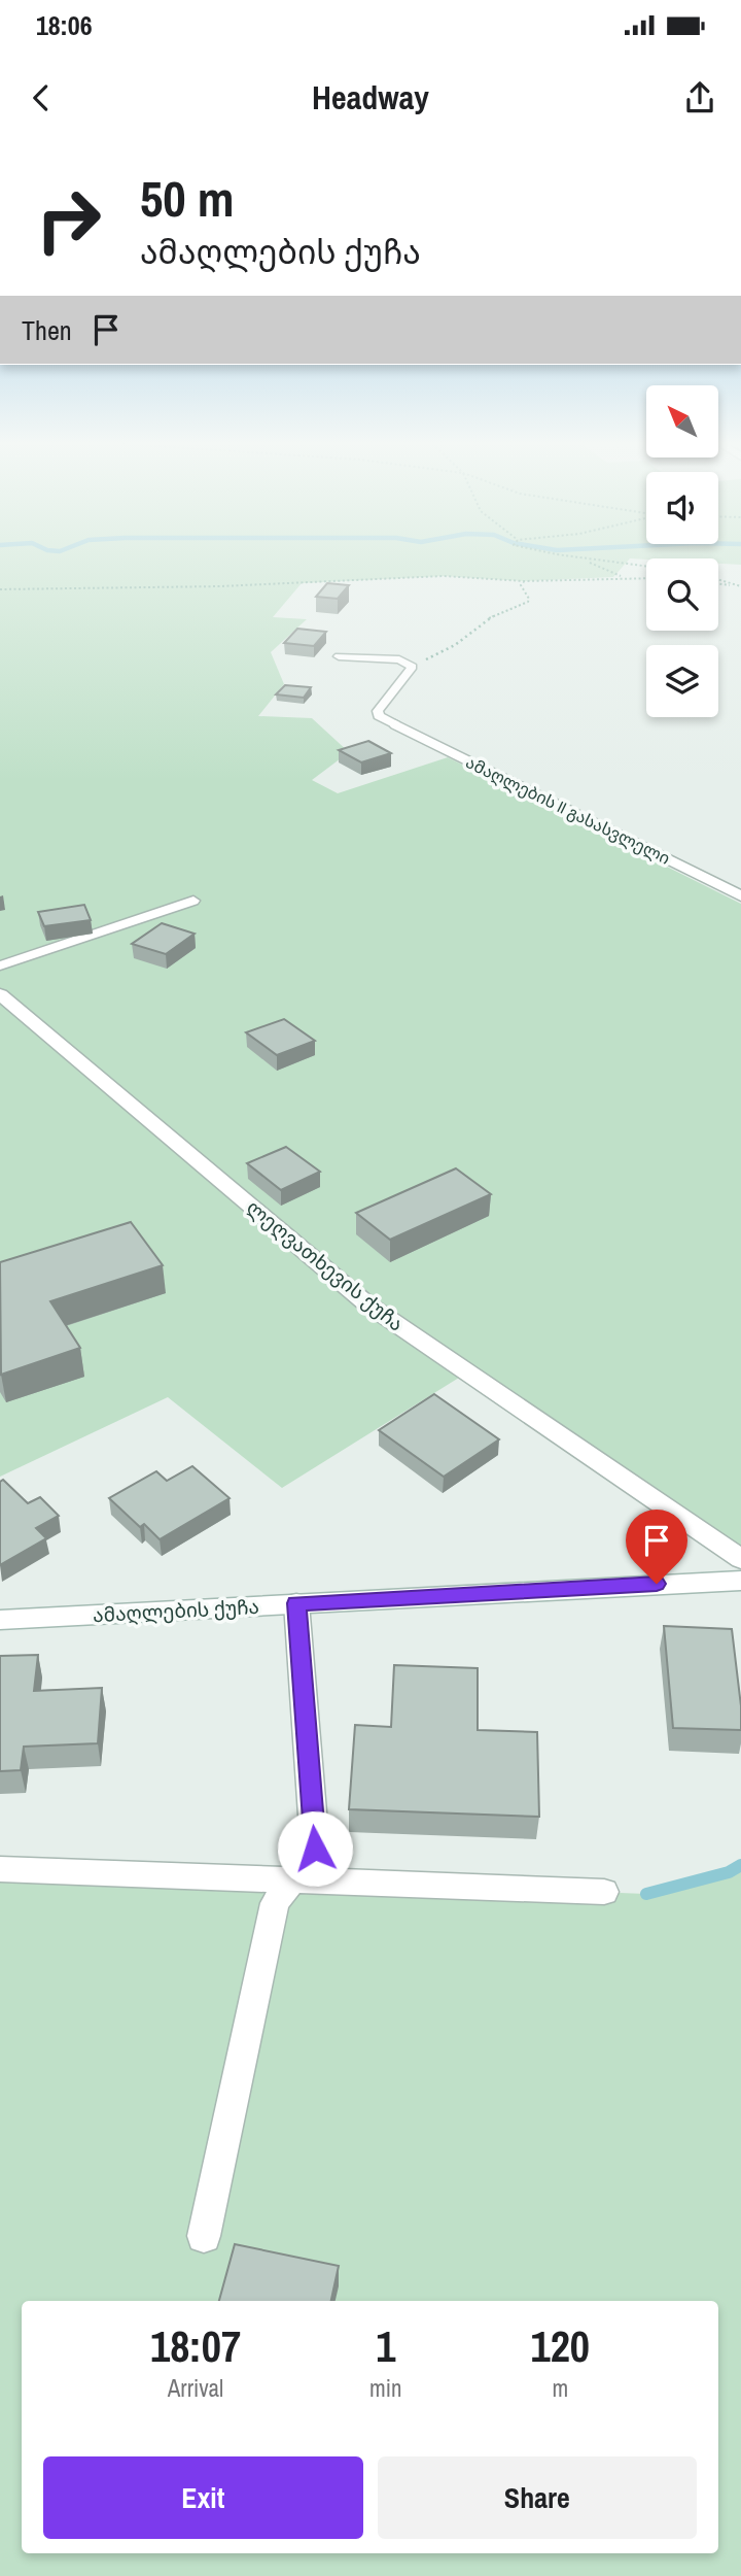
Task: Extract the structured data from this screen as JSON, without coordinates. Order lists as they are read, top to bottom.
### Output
{
  "streets": {
    "street": ["ამაღლების II გასასვლელი", "ლეღვათხევის ქუჩა", "ამაღლების ქუჩა"]
  },
  "north": "top left",
  "page": {
    "status": "18:06",
    "header": "Headway",
    "turn": ["50 m", "ამაღლების ქუჩა"],
    "then": "Then",
    "eta": [
      "18:07",
      "Arrival",
      "1",
      "min",
      "120",
      "m"
    ],
    "buttons": ["Exit", "Share"]
  }
}
